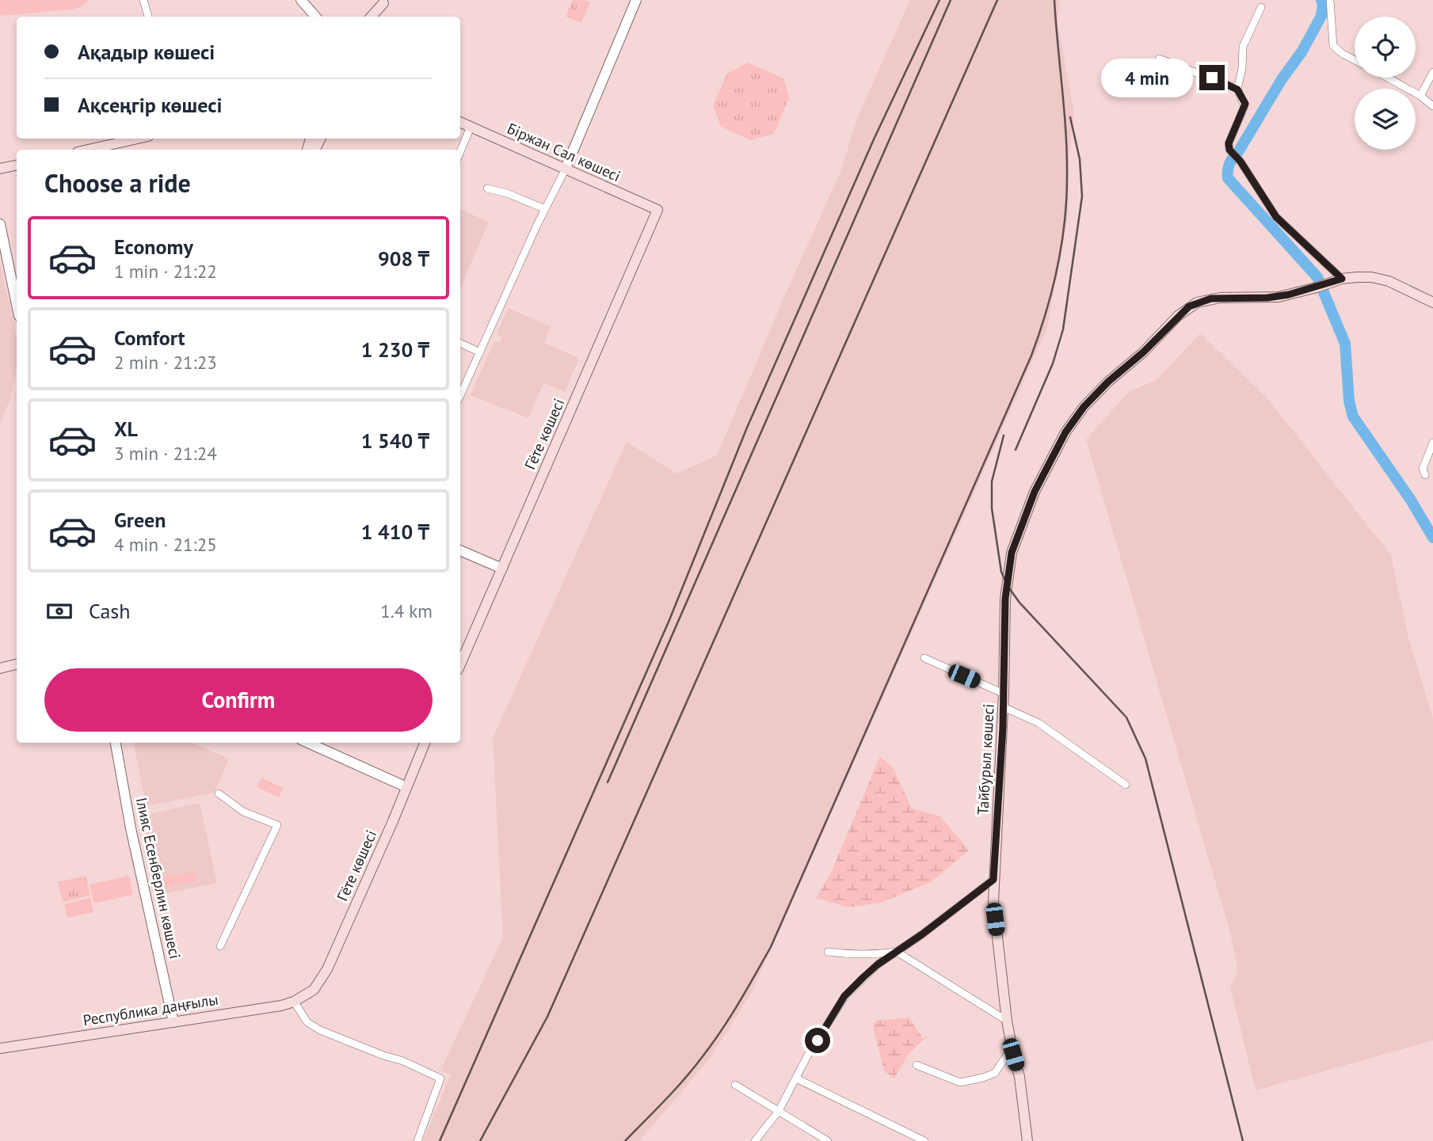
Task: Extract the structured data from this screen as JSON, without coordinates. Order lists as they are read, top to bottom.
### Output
{
  "streets": {
    "main road": [
      "Біржан Сал көшесі",
      "Гёте көшесі",
      "Тайбурыл көшесі",
      "Республика даңғылы"
    ],
    "street": ["Ілияс Есенберлин көшесі"]
  },
  "crossings": [
    ["Біржан Сал көшесі", "Гёте көшесі"],
    ["Гёте көшесі", "Республика даңғылы"],
    ["Ілияс Есенберлин көшесі", "Республика даңғылы"]
  ],
  "page": {
    "banner": ["Ақадыр көшесі", "Ақсеңгір көшесі"],
    "bubble": "4 min",
    "heading": "Choose a ride",
    "list": [
      {
        "name": "Economy",
        "note": "1 min · 21:22",
        "value": "908 ₸"
      },
      {
        "name": "Comfort",
        "note": "2 min · 21:23",
        "value": "1 230 ₸"
      },
      {
        "name": "XL",
        "note": "3 min · 21:24",
        "value": "1 540 ₸"
      },
      {
        "name": "Green",
        "note": "4 min · 21:25",
        "value": "1 410 ₸"
      }
    ],
    "pay": ["Cash", "1.4 km"],
    "buttons": "Confirm"
  }
}
